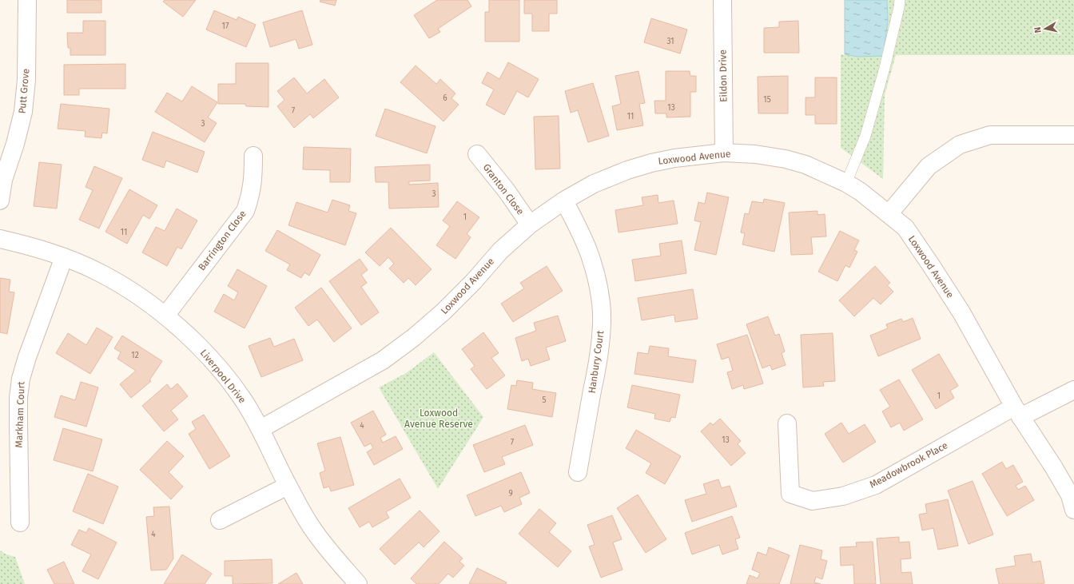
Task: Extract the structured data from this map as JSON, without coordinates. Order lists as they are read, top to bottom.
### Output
{
  "streets": {
    "street": [
      "Eildon Drive",
      "Putt Grove",
      "Loxwood Avenue",
      "Granton Close",
      "Barrington Close",
      "Hanbury Court",
      "Liverpool Drive",
      "Markham Court",
      "Meadowbrook Place"
    ]
  },
  "crossings": [
    ["Eildon Drive", "Loxwood Avenue"],
    ["Loxwood Avenue", "Granton Close"],
    ["Loxwood Avenue", "Hanbury Court"],
    ["Loxwood Avenue", "Liverpool Drive"],
    ["Loxwood Avenue", "Meadowbrook Place"],
    ["Barrington Close", "Liverpool Drive"],
    ["Liverpool Drive", "Markham Court"]
  ],
  "parks": ["Loxwood Avenue Reserve"],
  "house_numbers": [
    "17",
    "31",
    "6",
    "15",
    "13",
    "7",
    "11",
    "3",
    "3",
    "1",
    "11",
    "12",
    "1",
    "5",
    "4",
    "13",
    "7",
    "9",
    "4"
  ],
  "north": "left"
}
